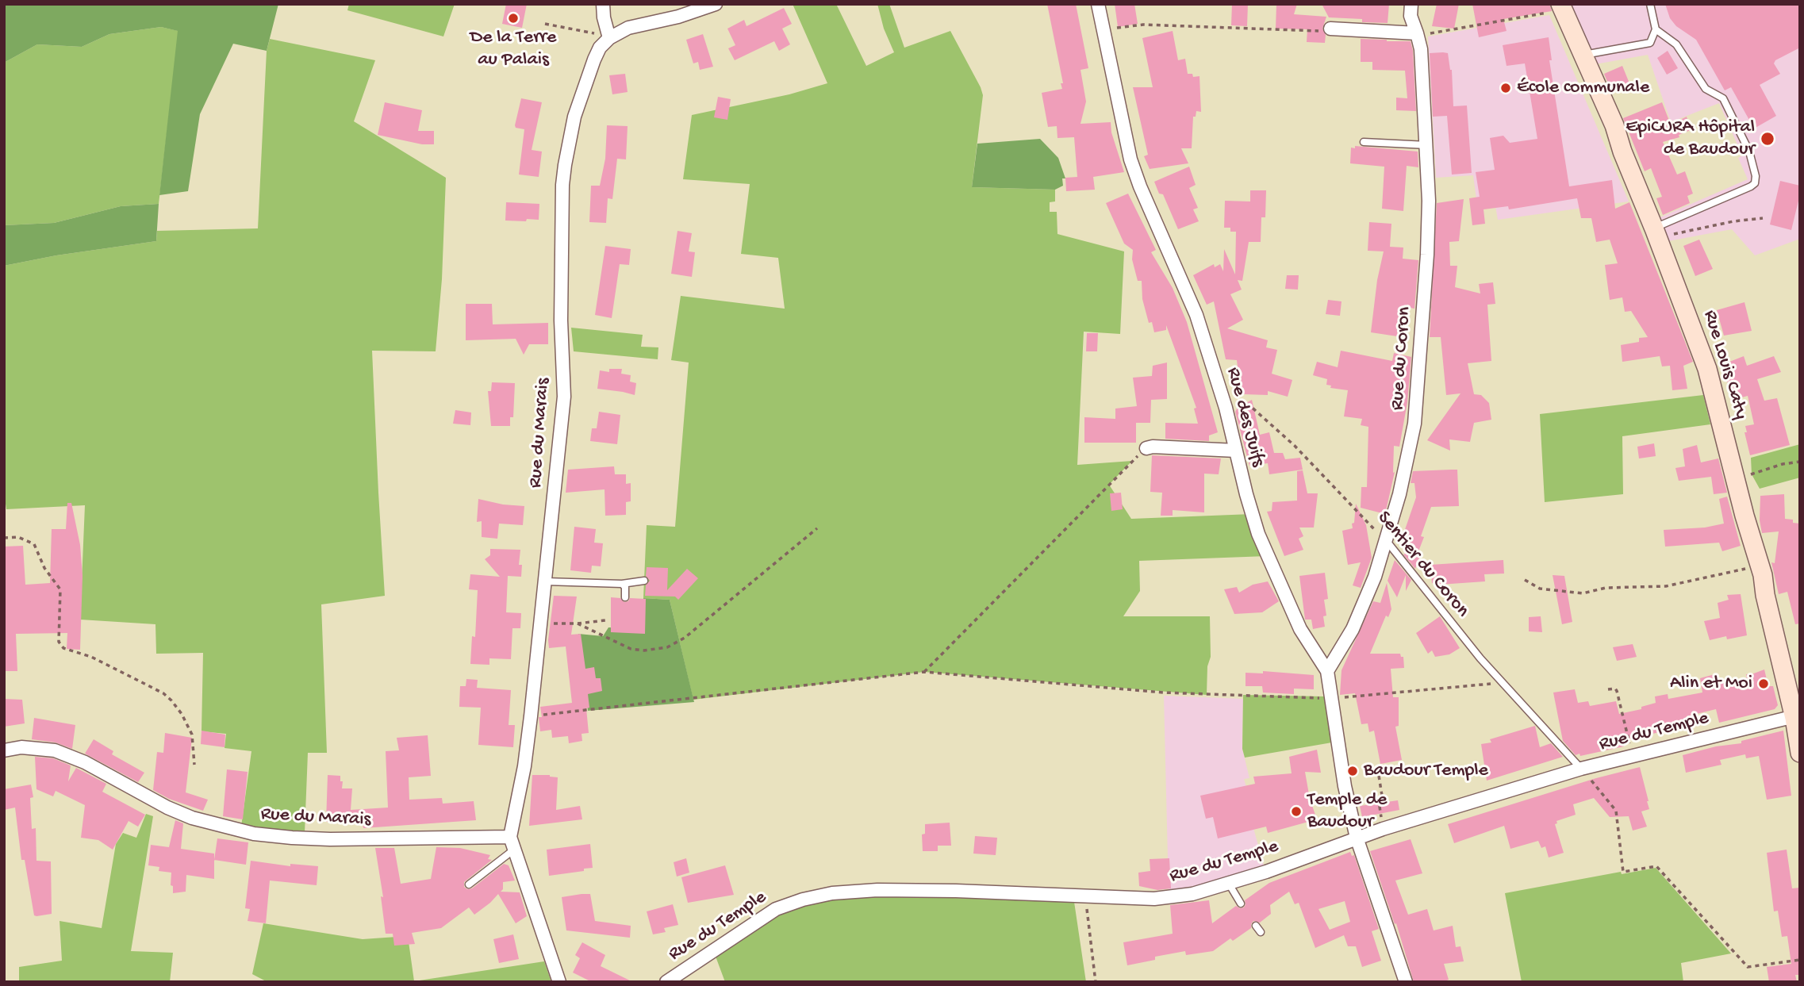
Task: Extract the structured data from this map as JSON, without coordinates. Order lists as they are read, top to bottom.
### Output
{
  "streets": {
    "main road": ["Rue Louis Caty"],
    "street": [
      "Rue du Coron",
      "Rue des Juifs",
      "Rue du Marais",
      "Rue du Temple"
    ],
    "lane": ["Sentier du Coron"]
  },
  "crossings": [
    ["Rue du Coron", "Rue des Juifs"],
    ["Rue du Coron", "Sentier du Coron"],
    ["Rue Louis Caty", "Rue du Temple"],
    ["Rue des Juifs", "Sentier du Coron"],
    ["Rue des Juifs", "Rue du Temple"],
    ["Sentier du Coron", "Rue du Temple"]
  ],
  "places": [
    "De la Terre au Palais",
    "École communale",
    "EpiCURA Hôpital de Baudour",
    "Alin et Moi",
    "Baudour Temple",
    "Temple de Baudour"
  ]
}
